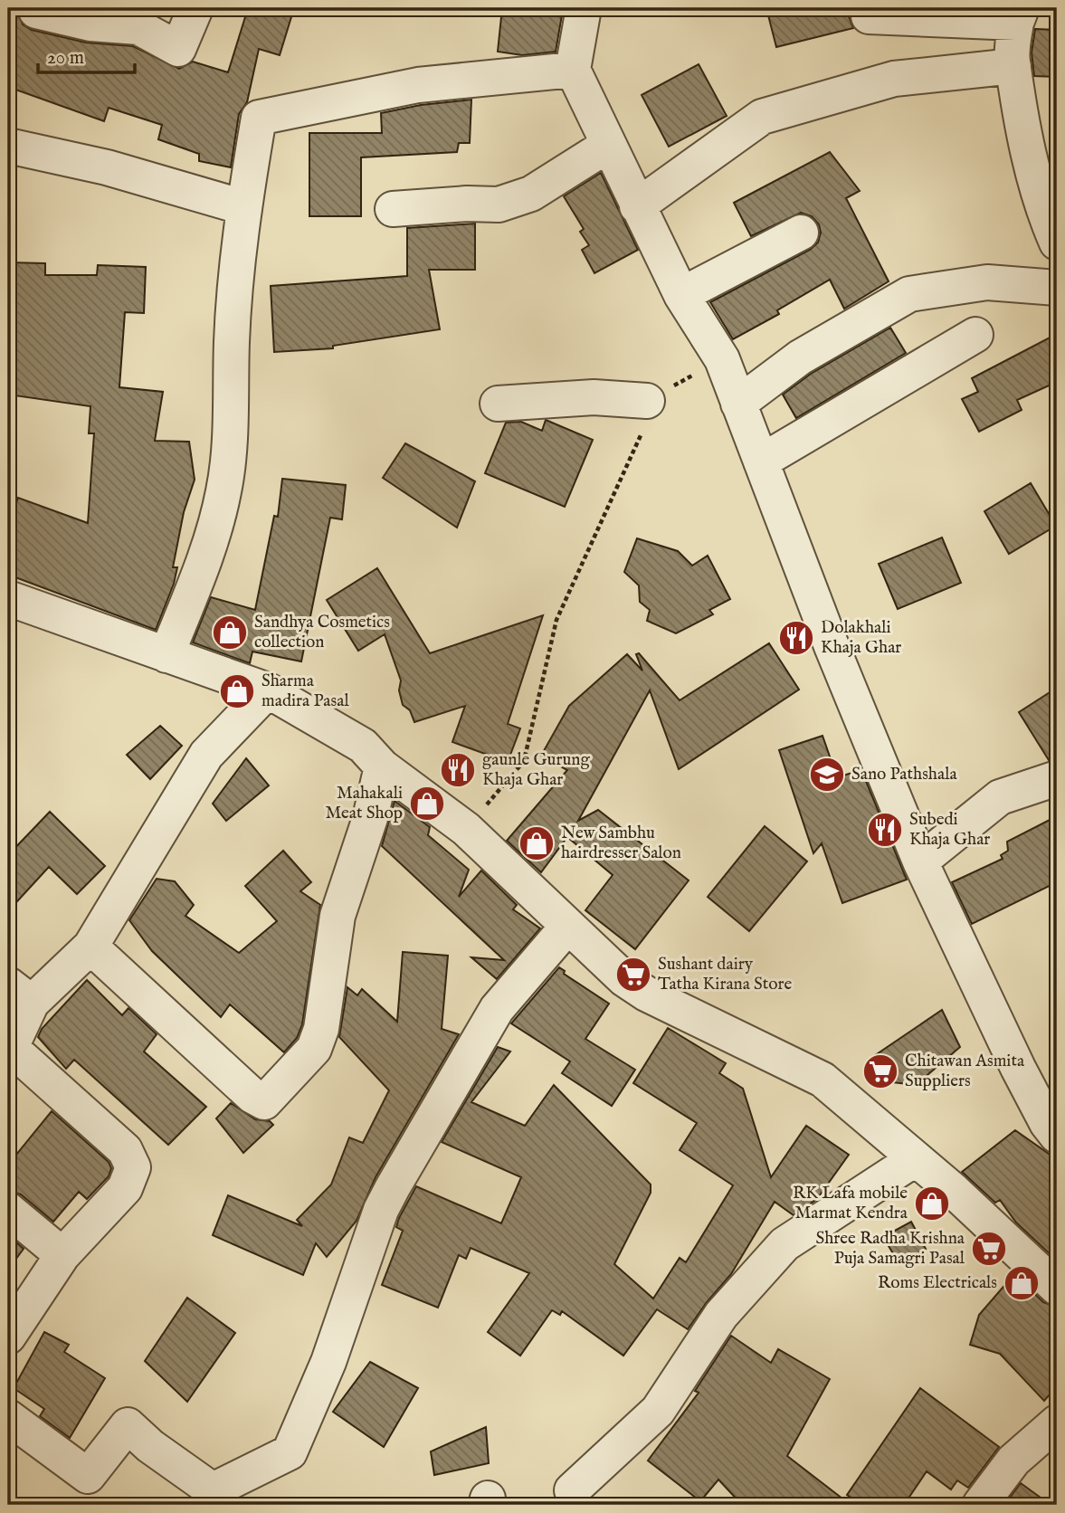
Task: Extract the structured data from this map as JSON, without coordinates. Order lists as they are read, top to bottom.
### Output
{
  "places": {
    "shop": [
      "Sandhya Cosmetics collection",
      "Sharma madira Pasal",
      "Mahakali Meat Shop",
      "New Sambhu hairdresser Salon",
      "RK Lafa mobile Marmat Kendra",
      "Roms Electricals"
    ],
    "restaurant": ["Dolakhali Khaja Ghar", "gaunle Gurung Khaja Ghar", "Subedi Khaja Ghar"],
    "school or university": ["Sano Pathshala"],
    "supermarket": ["Sushant dairy Tatha Kirana Store", "Chitawan Asmita Suppliers", "Shree Radha Krishna Puja Samagri Pasal"]
  },
  "scale_bar": "20 m"
}
